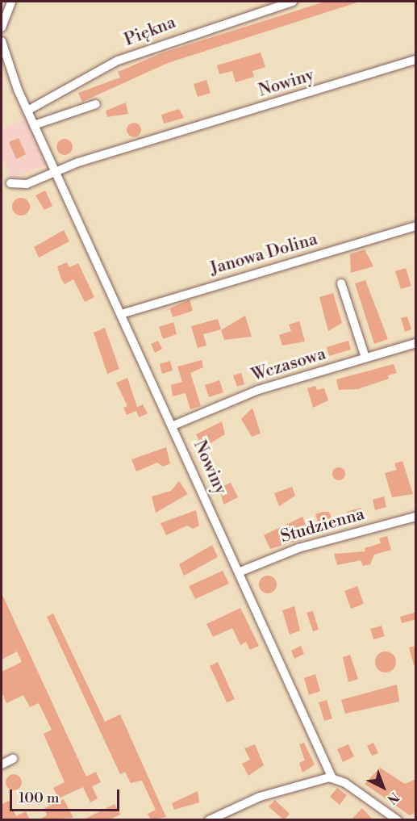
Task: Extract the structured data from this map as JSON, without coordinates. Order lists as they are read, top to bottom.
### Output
{
  "streets": {
    "street": [
      "Piękna",
      "Nowiny",
      "Janowa Dolina",
      "Wczasowa",
      "Studzienna"
    ]
  },
  "crossings": [
    ["Piękna", "Nowiny"],
    ["Nowiny", "Janowa Dolina"],
    ["Nowiny", "Wczasowa"],
    ["Nowiny", "Studzienna"]
  ],
  "scale_bar": "100 m",
  "north": "bottom right"
}
